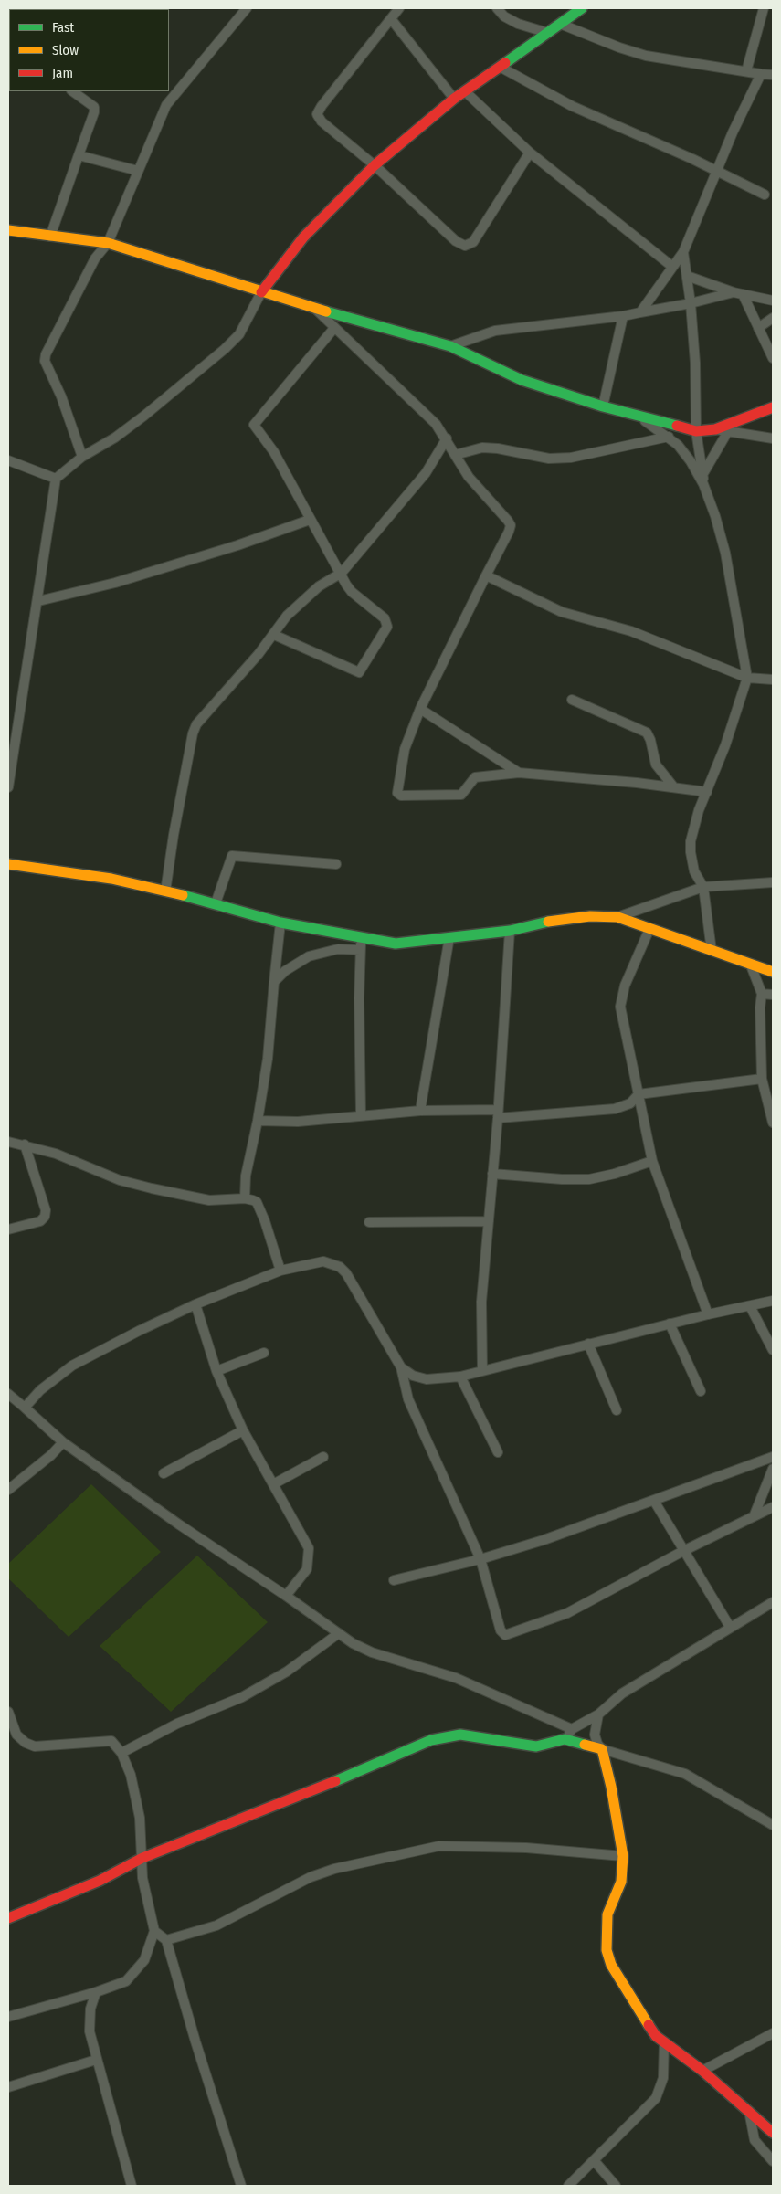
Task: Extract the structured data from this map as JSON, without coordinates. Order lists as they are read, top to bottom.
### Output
{
  "legend": ["Fast", "Slow", "Jam"]
}
